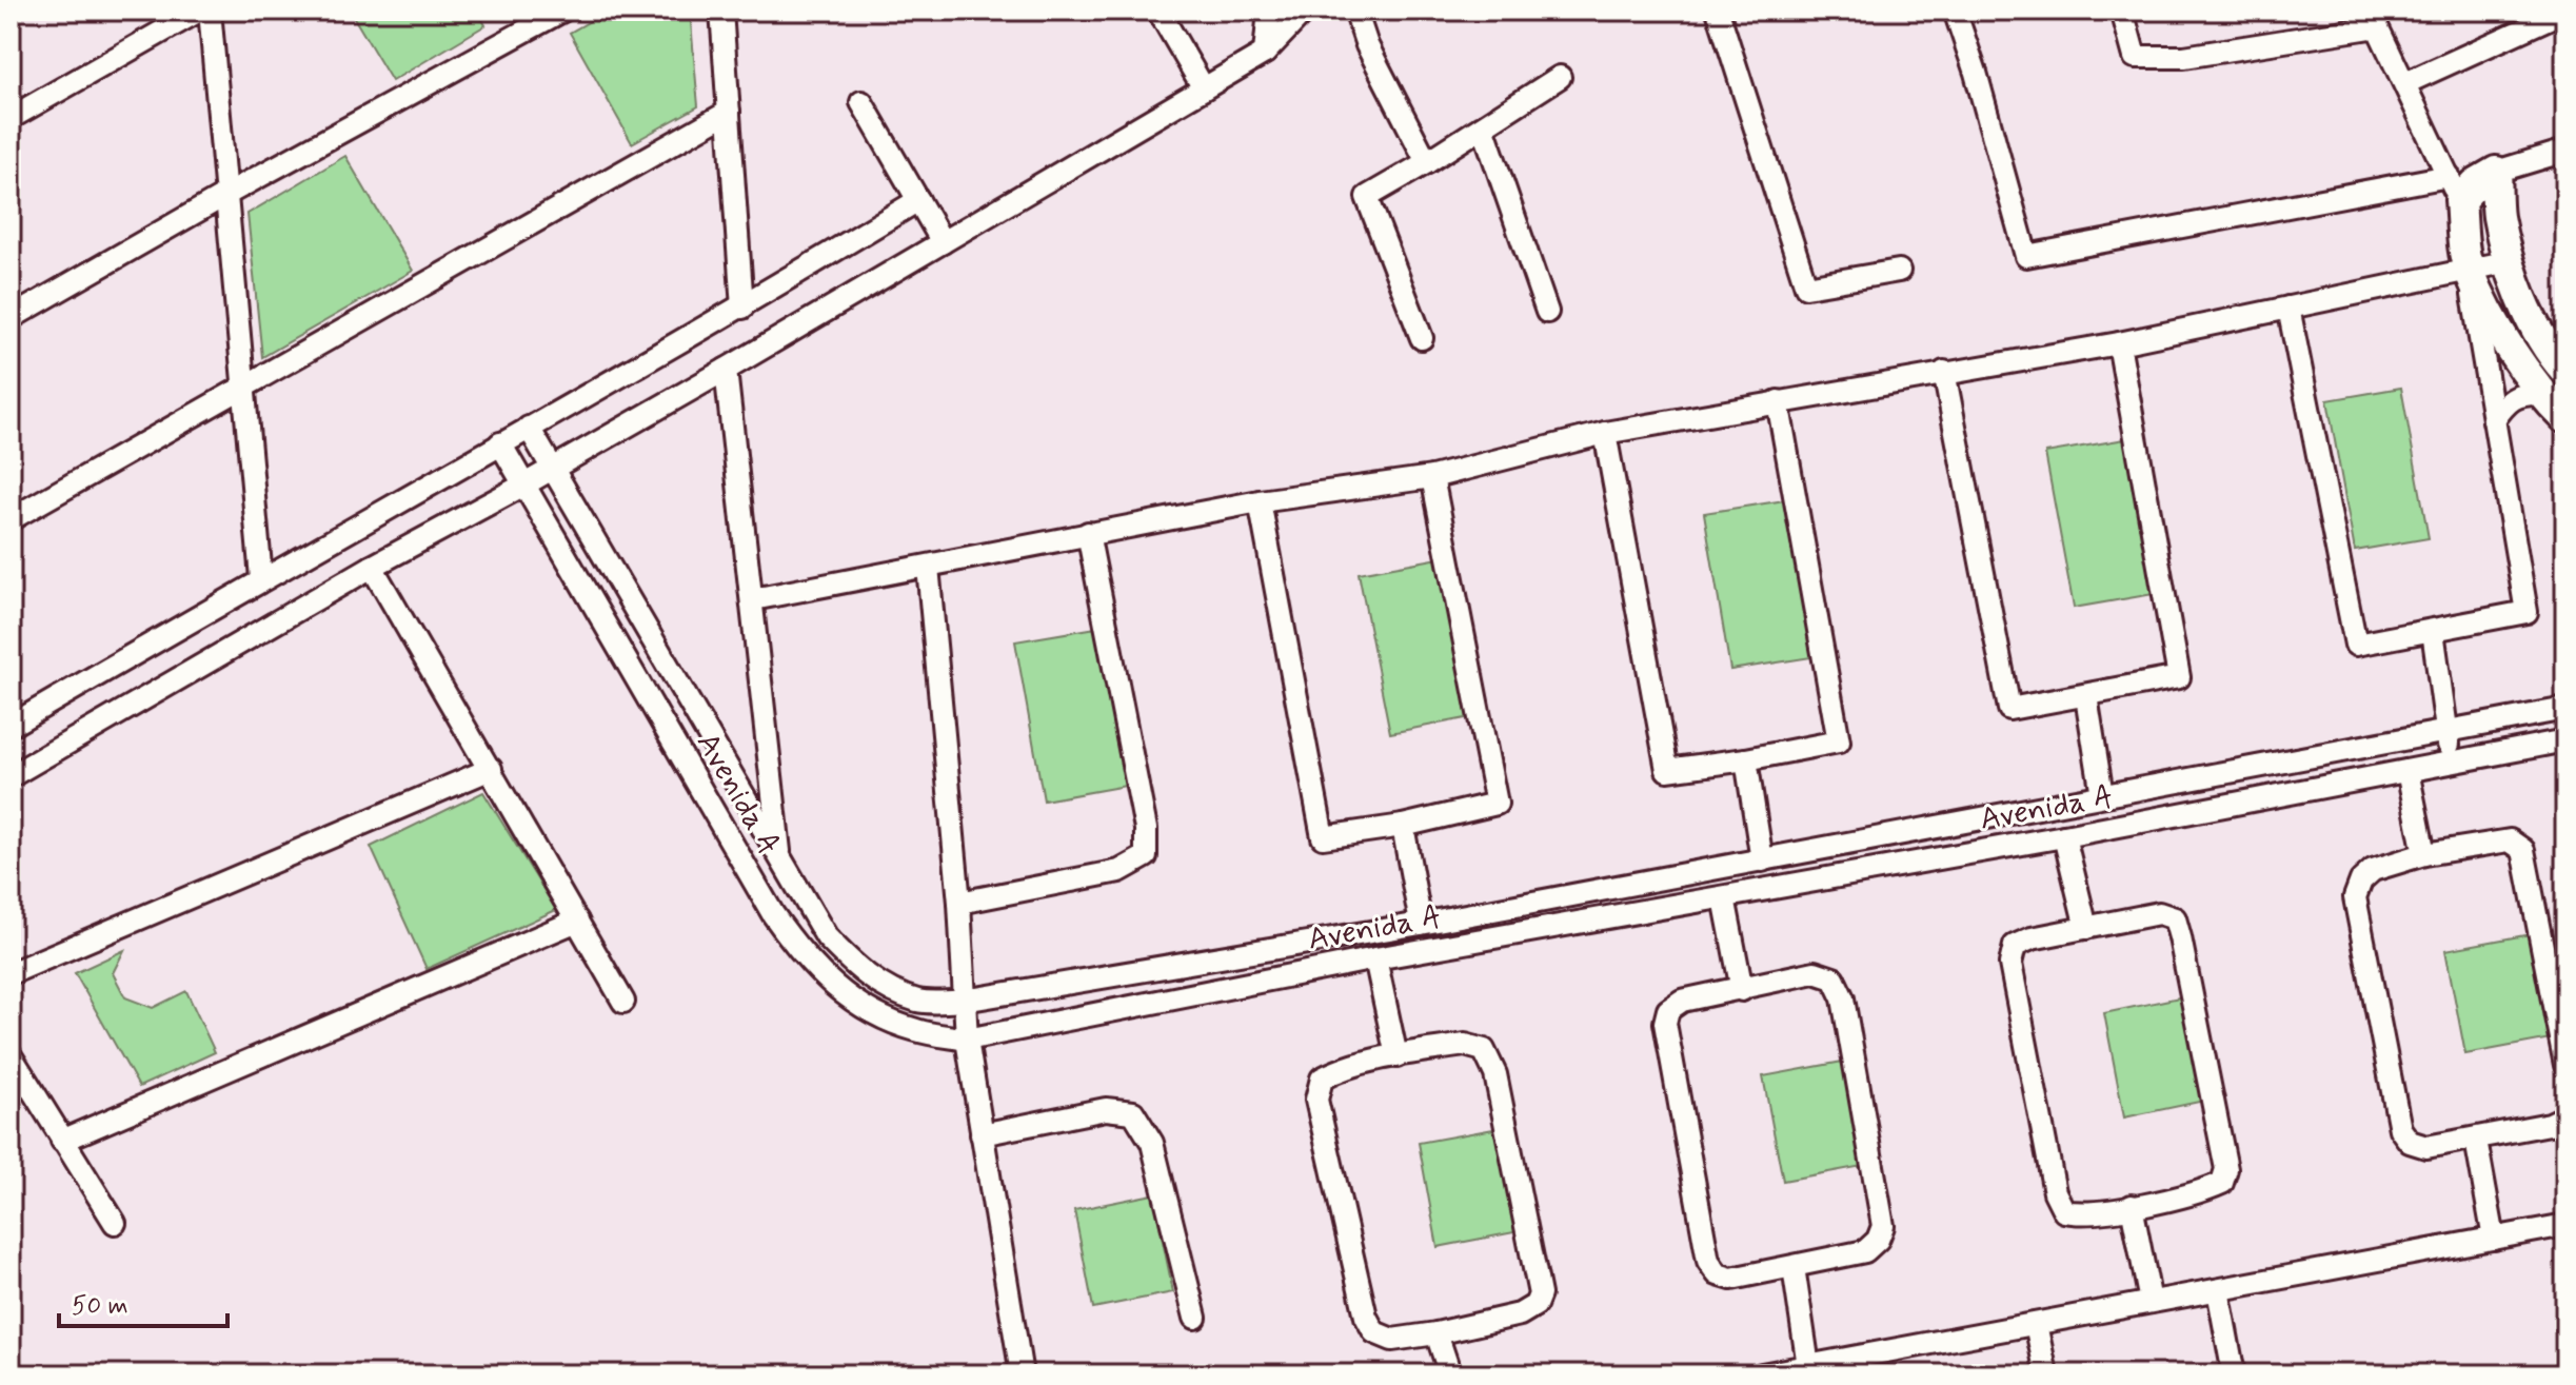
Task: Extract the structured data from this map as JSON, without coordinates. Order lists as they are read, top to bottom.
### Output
{
  "streets": {
    "street": ["Avenida A"]
  },
  "scale_bar": "50 m"
}
